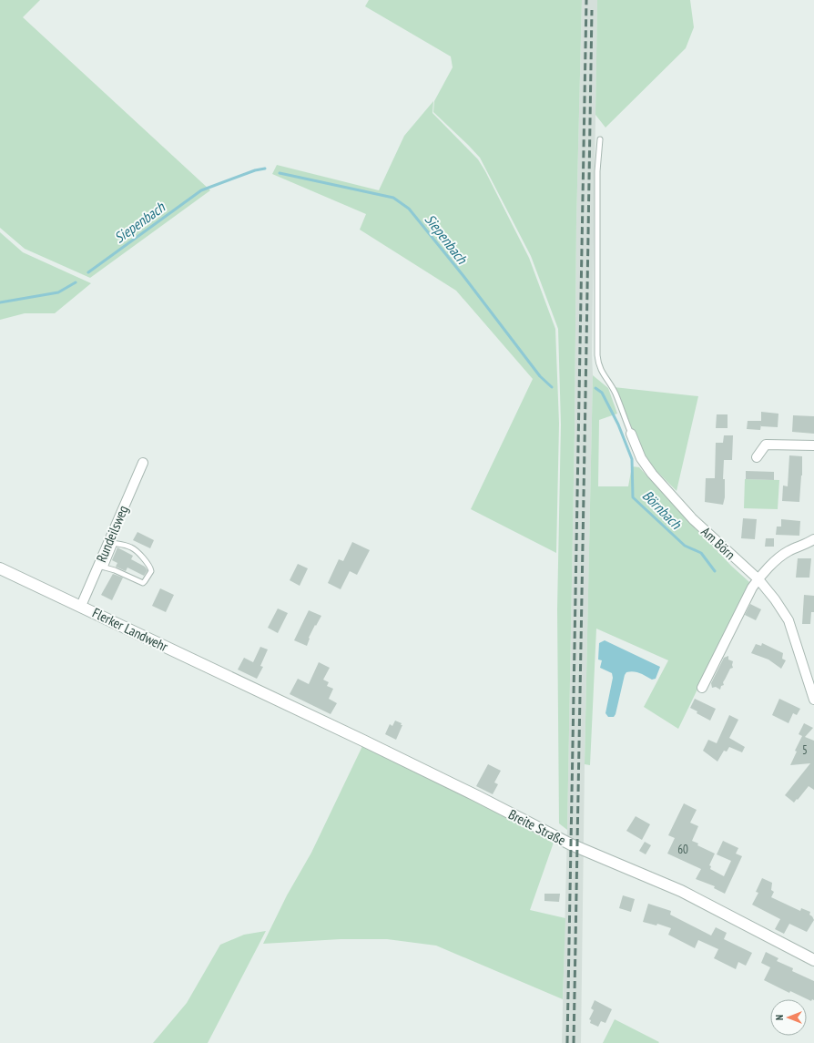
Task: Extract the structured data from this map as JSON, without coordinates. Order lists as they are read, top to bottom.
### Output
{
  "streets": {
    "street": [
      "Rundeilsweg",
      "Am Börn",
      "Flerker Landwehr",
      "Breite Straße"
    ]
  },
  "crossings": [
    ["Rundeilsweg", "Flerker Landwehr"],
    ["Flerker Landwehr", "Breite Straße"]
  ],
  "water": ["Siepenbach", "Börnbach"],
  "house_numbers": ["5", "60"],
  "north": "left"
}
